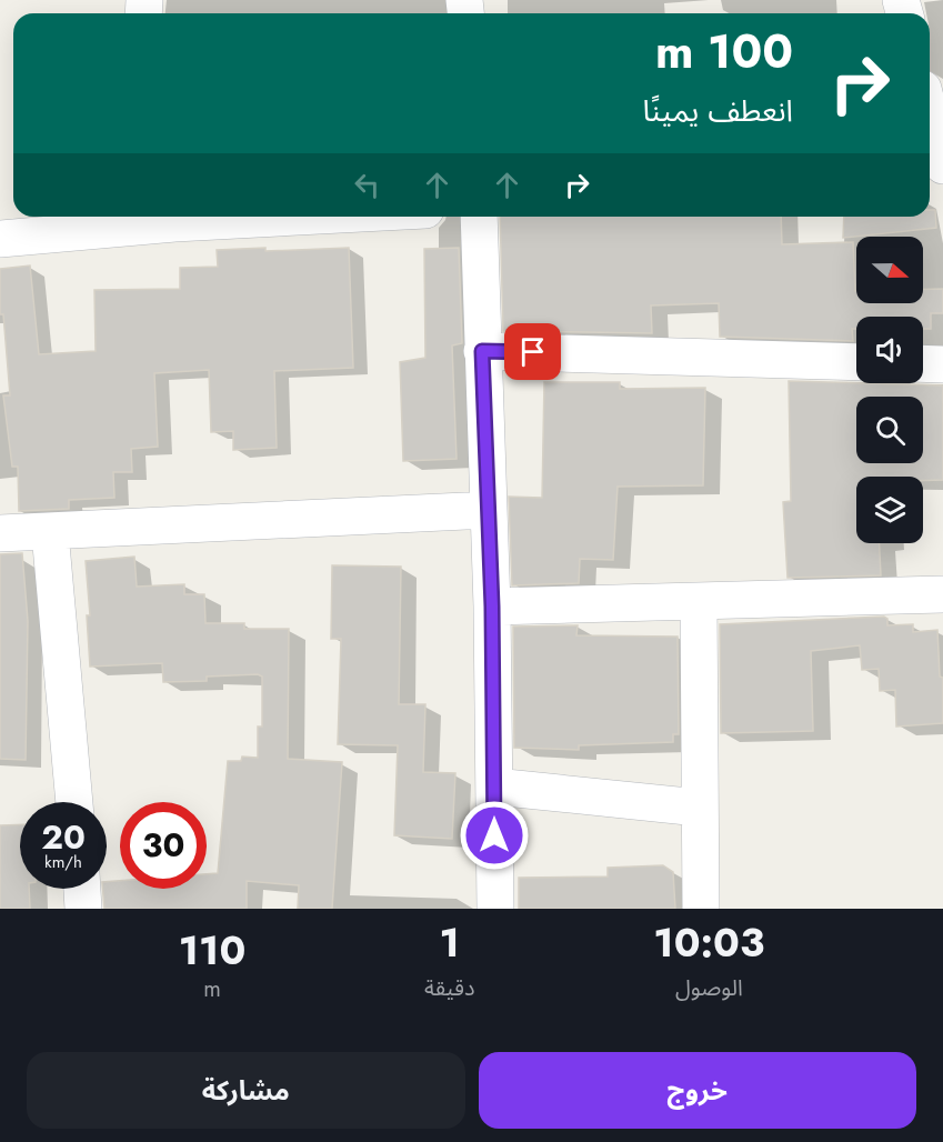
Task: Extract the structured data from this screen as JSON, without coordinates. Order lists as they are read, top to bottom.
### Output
{
  "north": "right",
  "page": {
    "turn": ["100 m", "انعطف يمينًا"],
    "speed": "20 km/h",
    "limit": "30",
    "eta": [
      "10:03",
      "الوصول",
      "1",
      "دقيقة",
      "110",
      "m"
    ],
    "buttons": ["خروج", "مشاركة"]
  }
}
